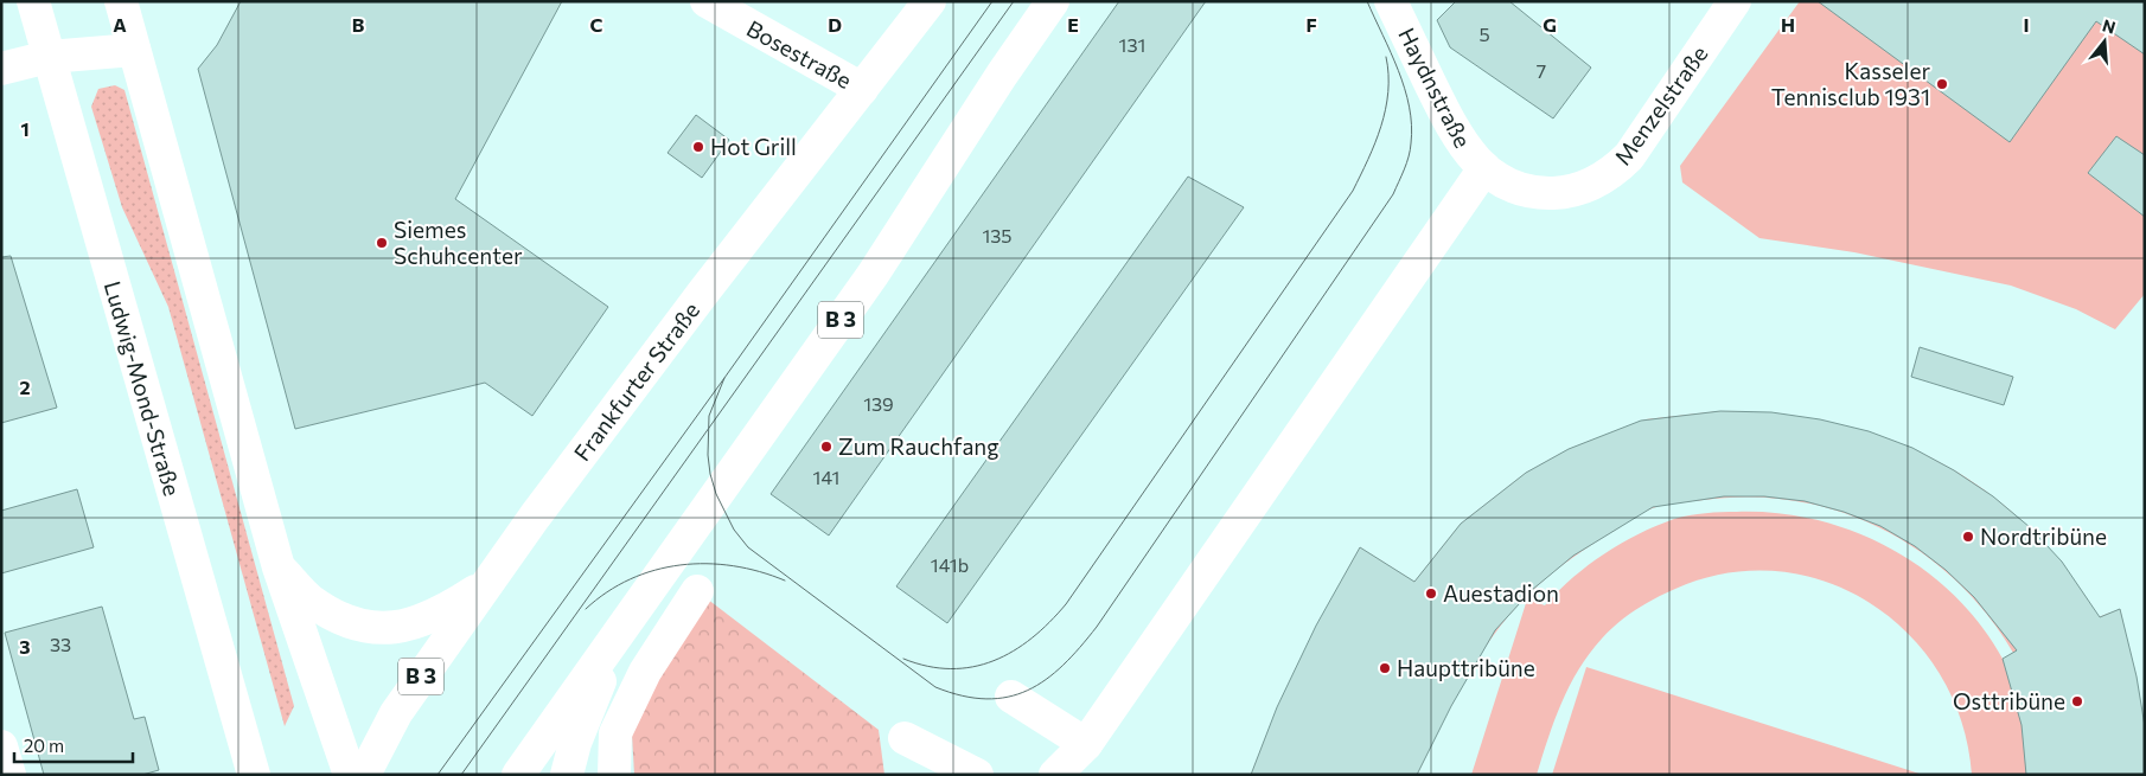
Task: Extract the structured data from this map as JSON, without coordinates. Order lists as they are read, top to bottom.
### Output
{
  "streets": {
    "main road": [
      "Bosestraße",
      "Haydnstraße",
      "Menzelstraße",
      "B 3",
      "Frankfurter Straße",
      "Ludwig-Mond-Straße"
    ]
  },
  "crossings": [
    ["Bosestraße", "Frankfurter Straße"],
    ["Haydnstraße", "Menzelstraße"]
  ],
  "places": [
    "Kasseler Tennisclub 1931",
    "Hot Grill",
    "Siemes Schuhcenter",
    "Zum Rauchfang",
    "Nordtribüne",
    "Auestadion",
    "Haupttribüne",
    "Osttribüne"
  ],
  "house_numbers": [
    "5",
    "131",
    "7",
    "135",
    "139",
    "141",
    "141b",
    "33"
  ],
  "scale_bar": "20 m",
  "north": "top",
  "grid": {
    "columns": [
      "A",
      "B",
      "C",
      "D",
      "E",
      "F",
      "G",
      "H",
      "I"
    ],
    "rows": ["1", "2", "3"]
  }
}
